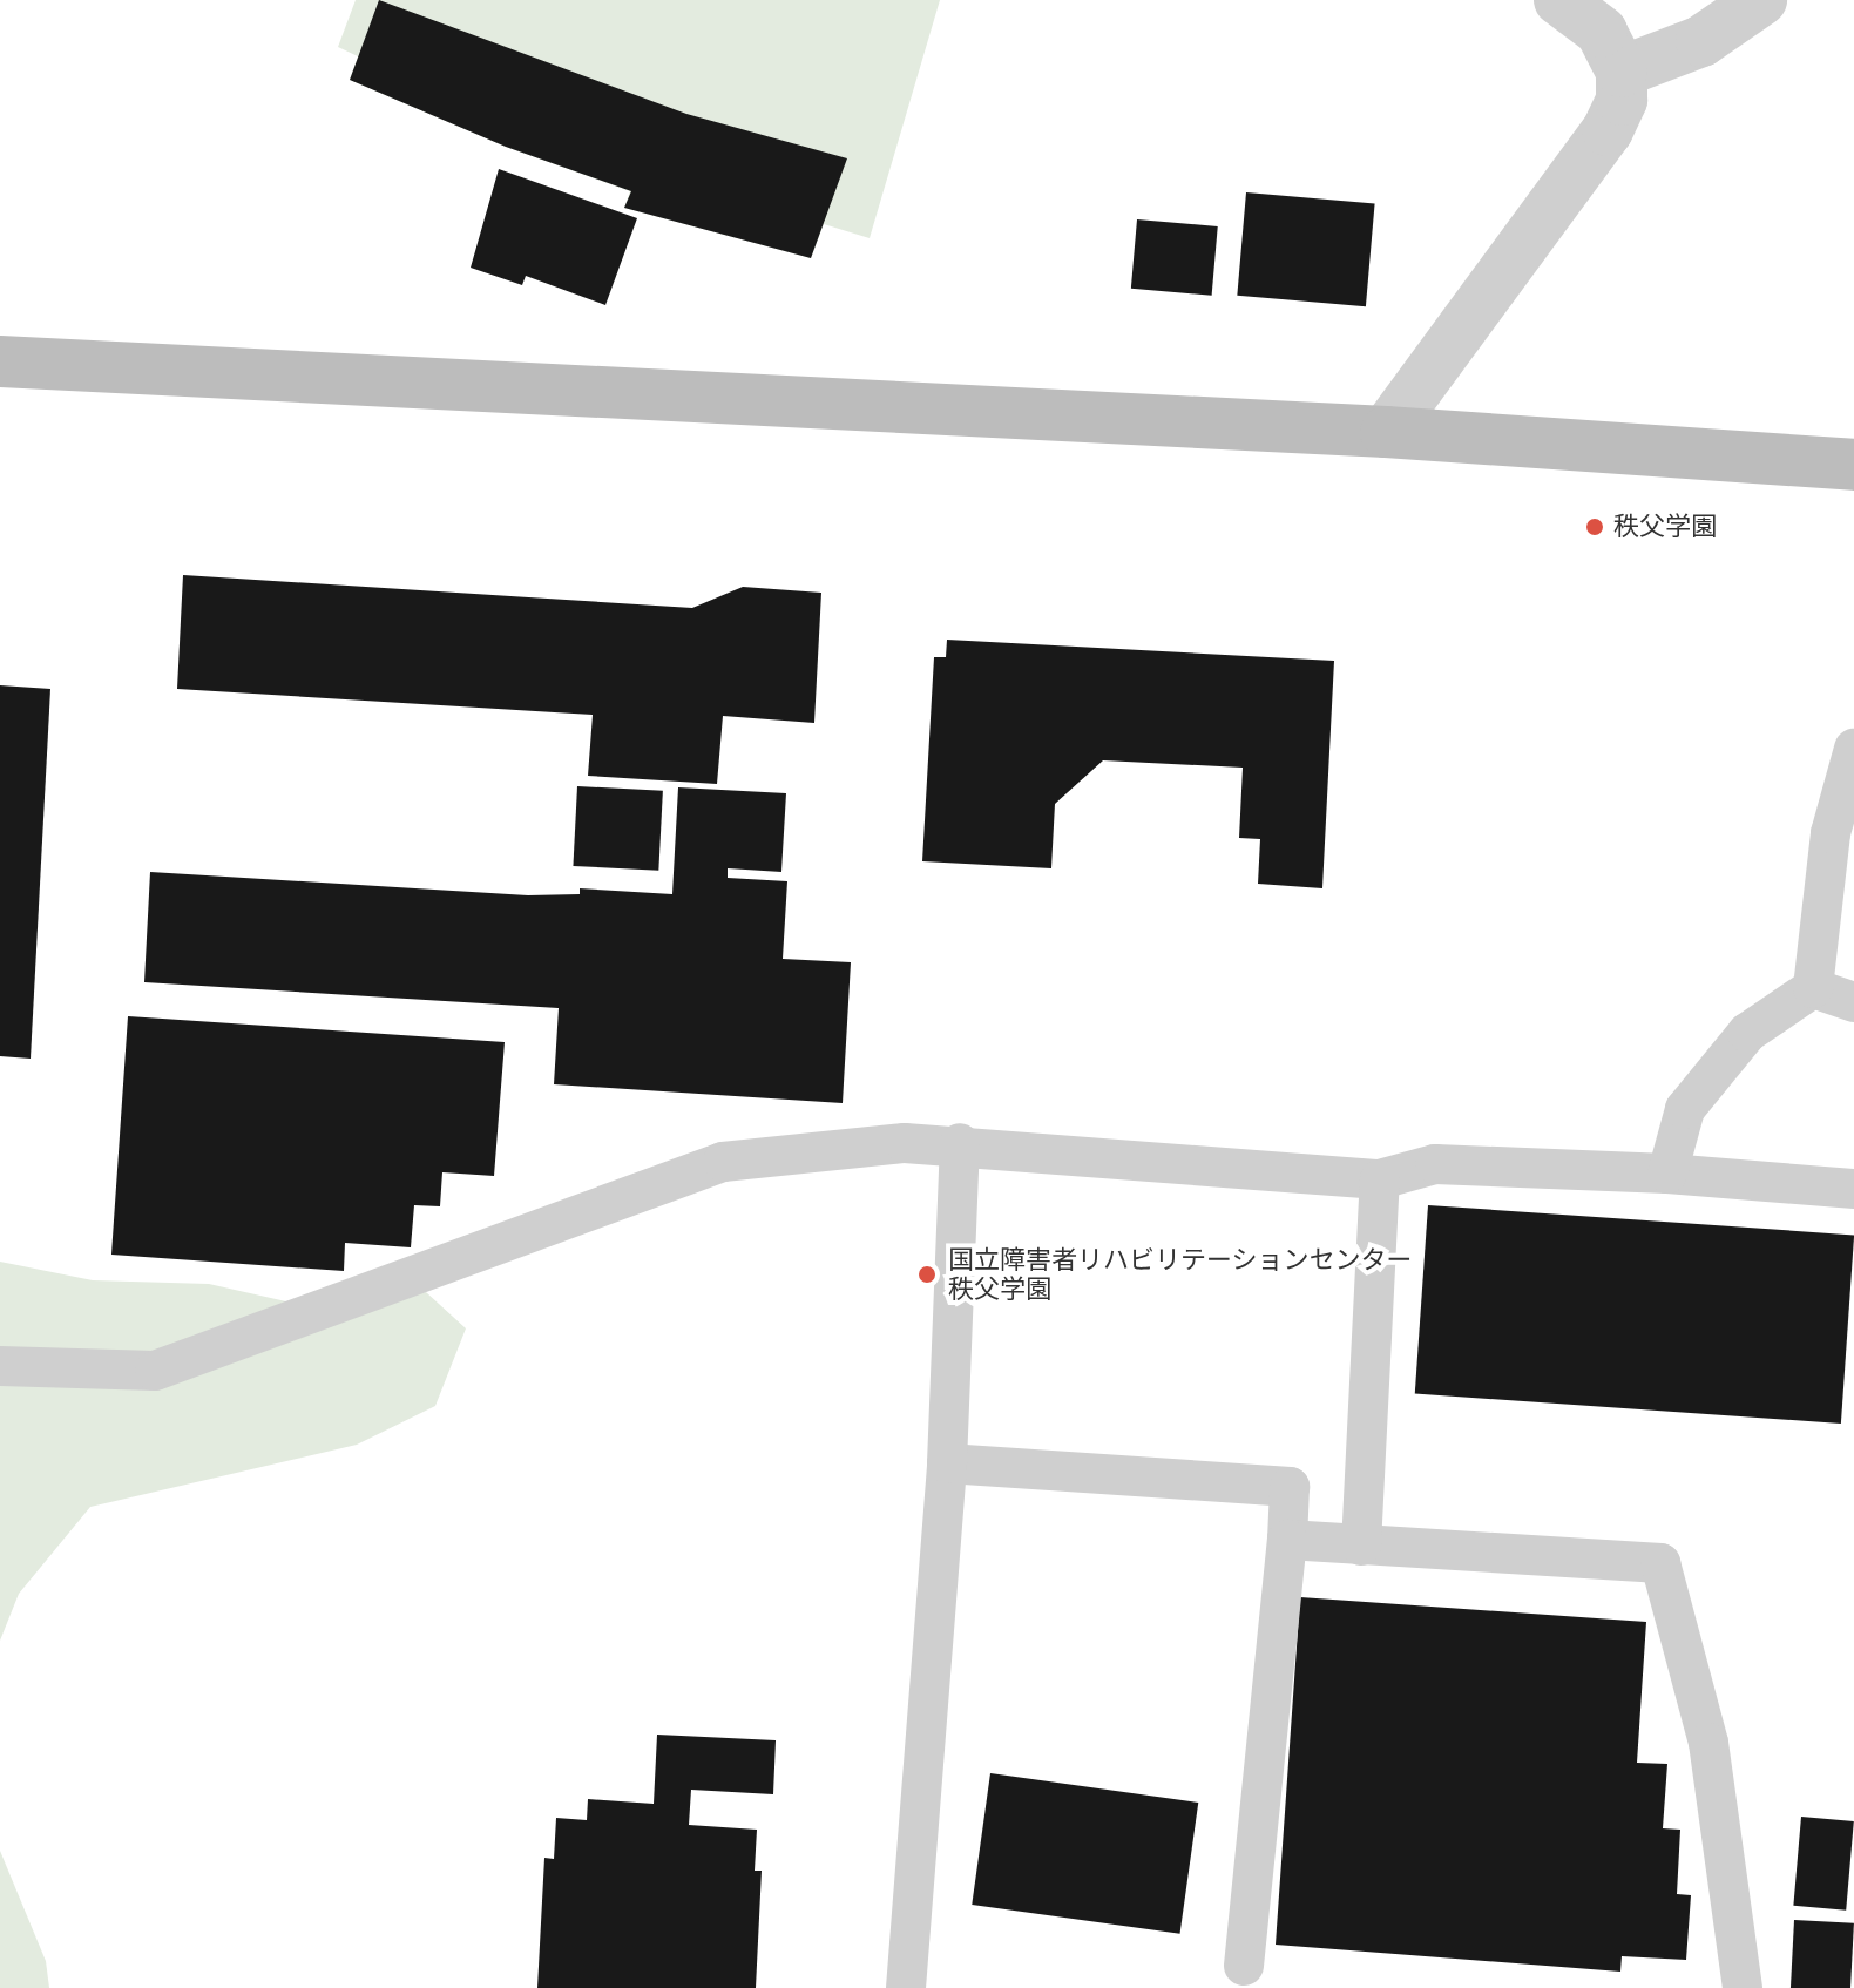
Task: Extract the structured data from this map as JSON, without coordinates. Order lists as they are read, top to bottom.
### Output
{
  "places": ["秩父学園", "国立障害者リハビリテーションセンター 秩父学園"]
}
